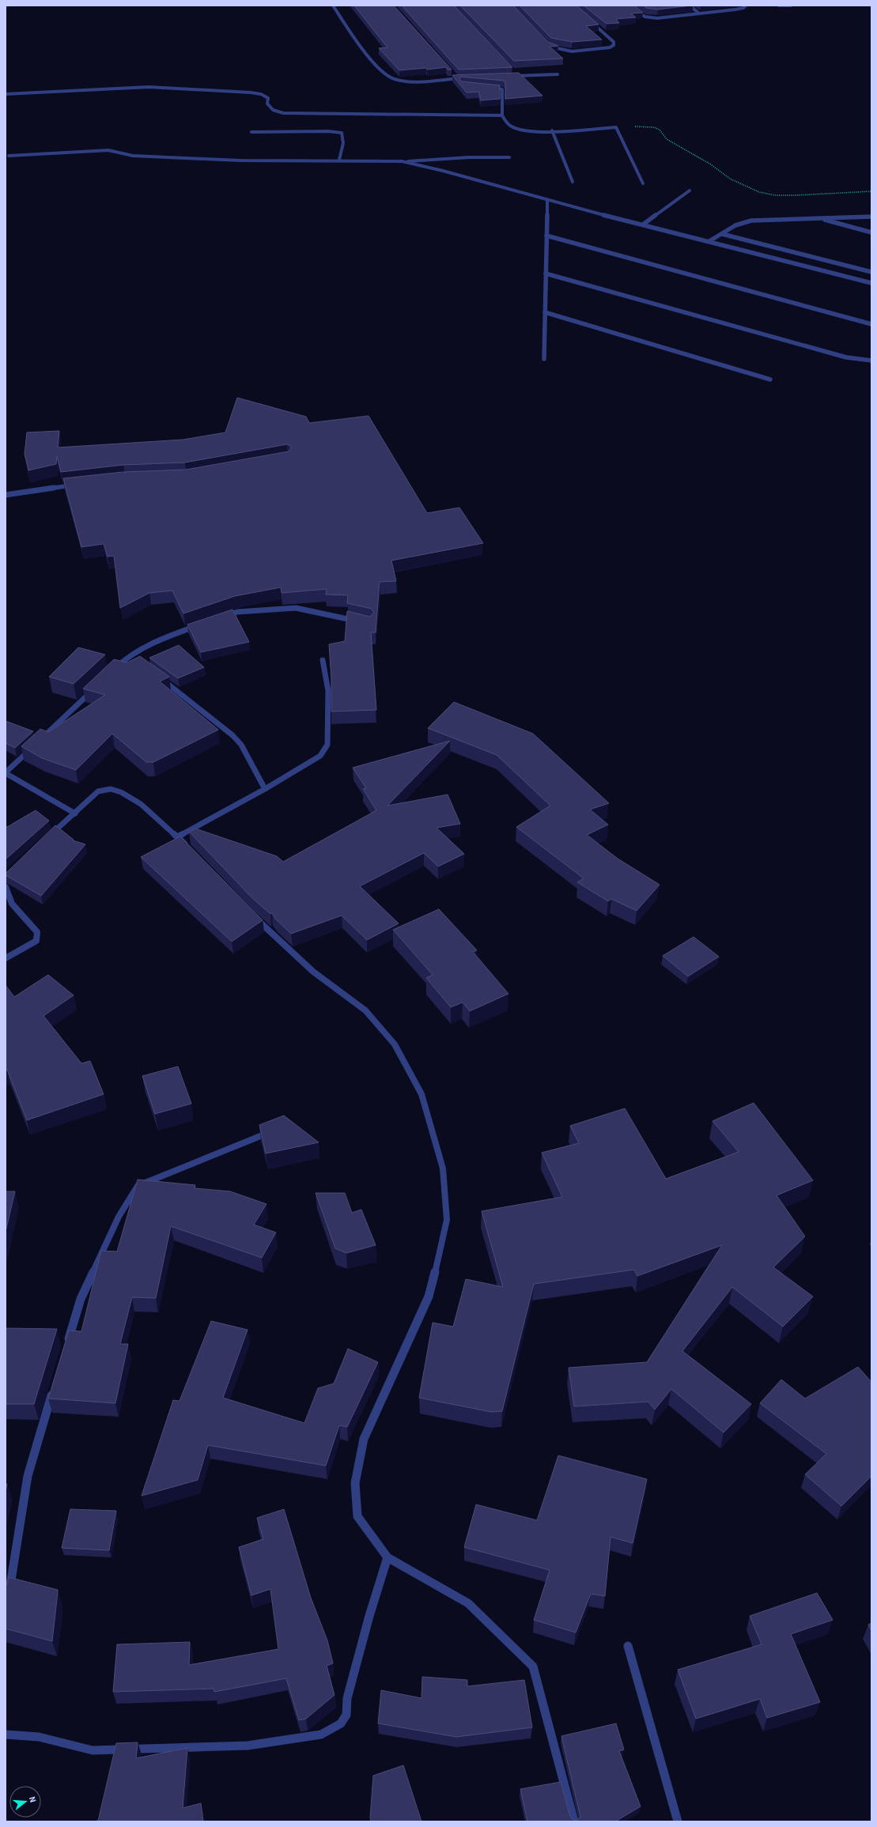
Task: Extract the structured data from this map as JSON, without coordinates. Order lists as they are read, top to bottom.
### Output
{
  "north": "right"
}
